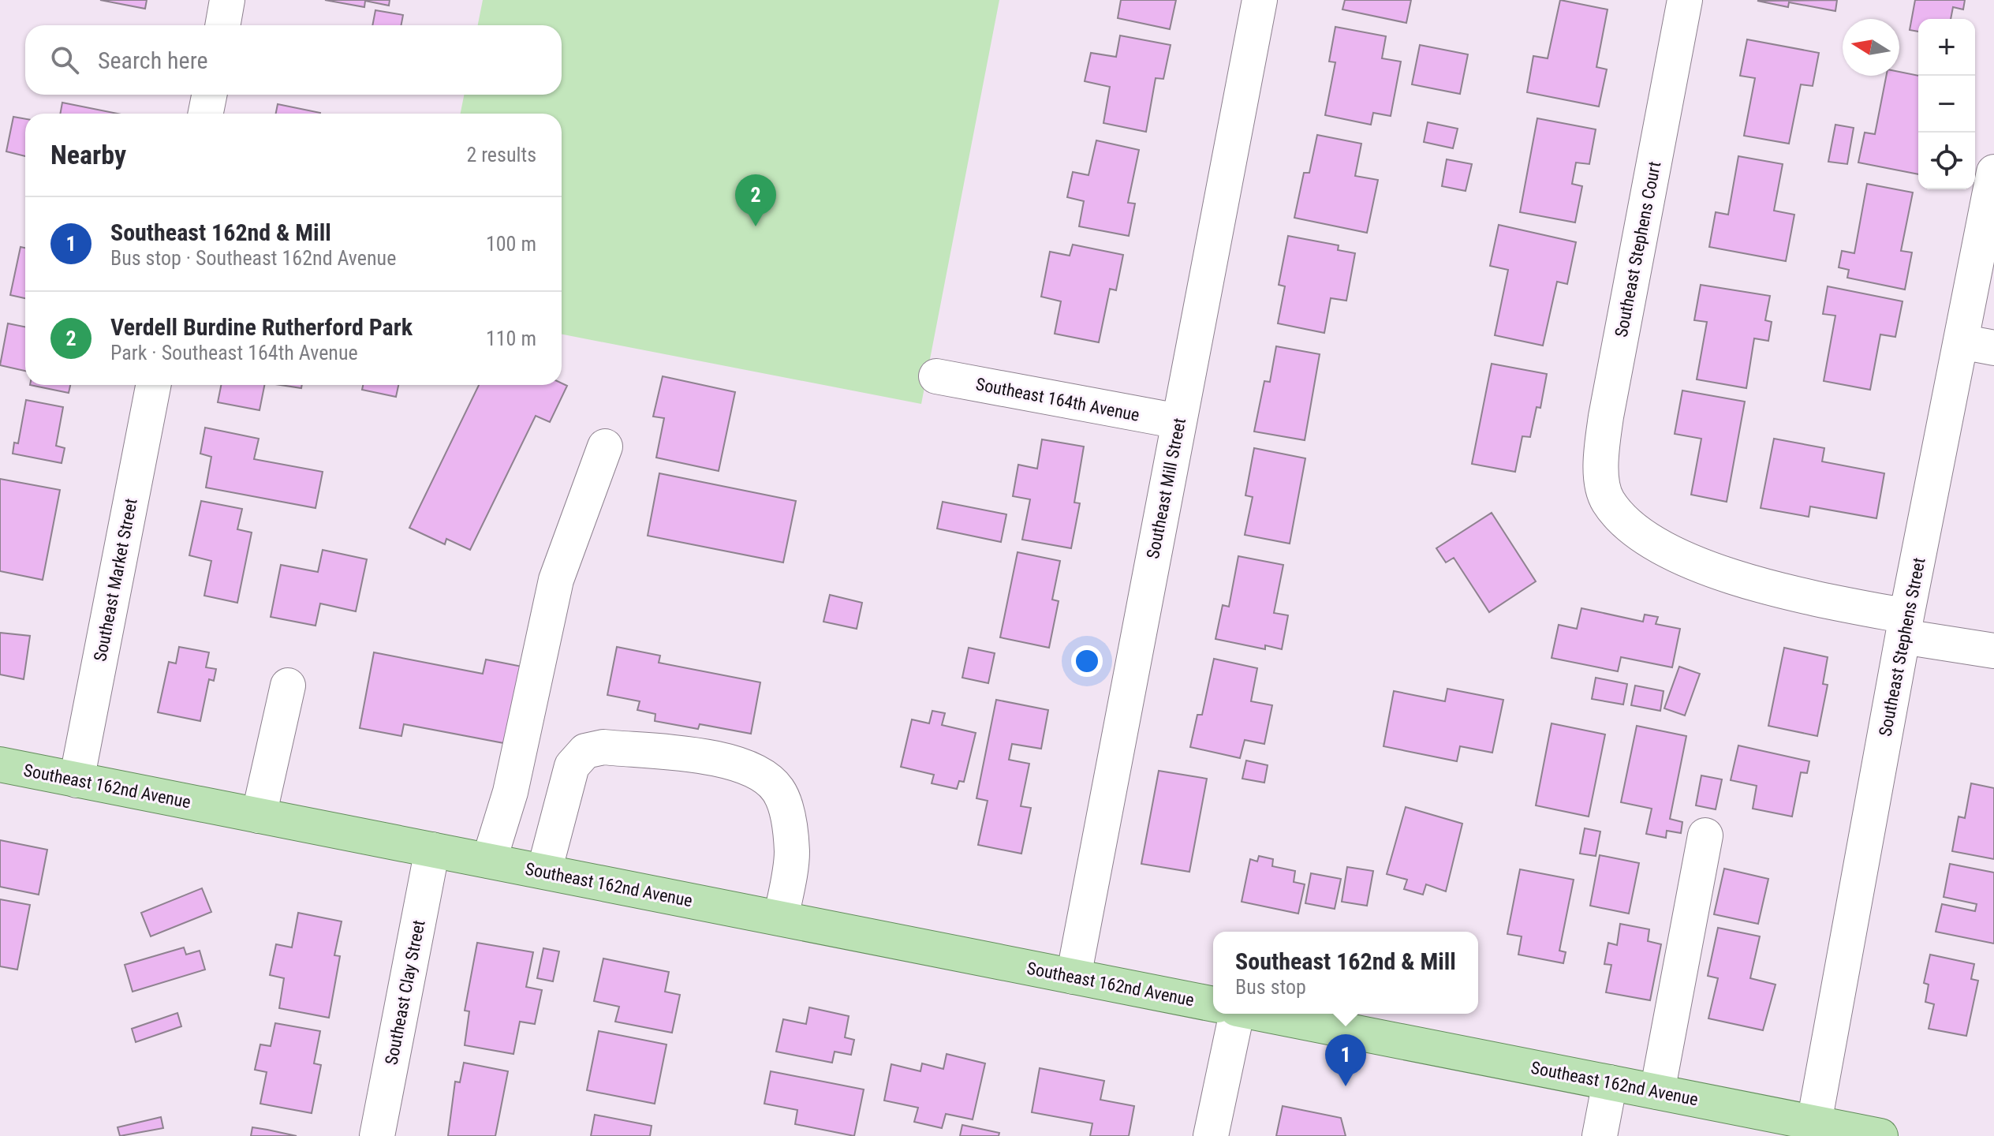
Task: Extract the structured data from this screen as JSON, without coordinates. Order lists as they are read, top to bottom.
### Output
{
  "streets": {
    "main road": ["Southeast 162nd Avenue"],
    "street": [
      "Southeast Stephens Court",
      "Southeast 164th Avenue",
      "Southeast Mill Street",
      "Southeast Market Street",
      "Southeast Stephens Street",
      "Southeast Clay Street"
    ]
  },
  "crossings": [
    ["Southeast Stephens Court", "Southeast Stephens Street"],
    ["Southeast 164th Avenue", "Southeast Mill Street"],
    ["Southeast Mill Street", "Southeast 162nd Avenue"],
    ["Southeast Market Street", "Southeast 162nd Avenue"],
    ["Southeast Stephens Street", "Southeast 162nd Avenue"],
    ["Southeast 162nd Avenue", "Southeast Clay Street"]
  ],
  "north": "left",
  "page": {
    "map_buttons": ["+", "−"],
    "search": "Search here",
    "heading": ["Nearby", "2 results"],
    "pins": ["2", "1"],
    "list": [
      {
        "mark": "1",
        "name": "Southeast 162nd & Mill",
        "note": "Bus stop · Southeast 162nd Avenue",
        "value": "100 m"
      },
      {
        "mark": "2",
        "name": "Verdell Burdine Rutherford Park",
        "note": "Park · Southeast 164th Avenue",
        "value": "110 m"
      }
    ],
    "popup": ["Southeast 162nd & Mill", "Bus stop"]
  }
}
